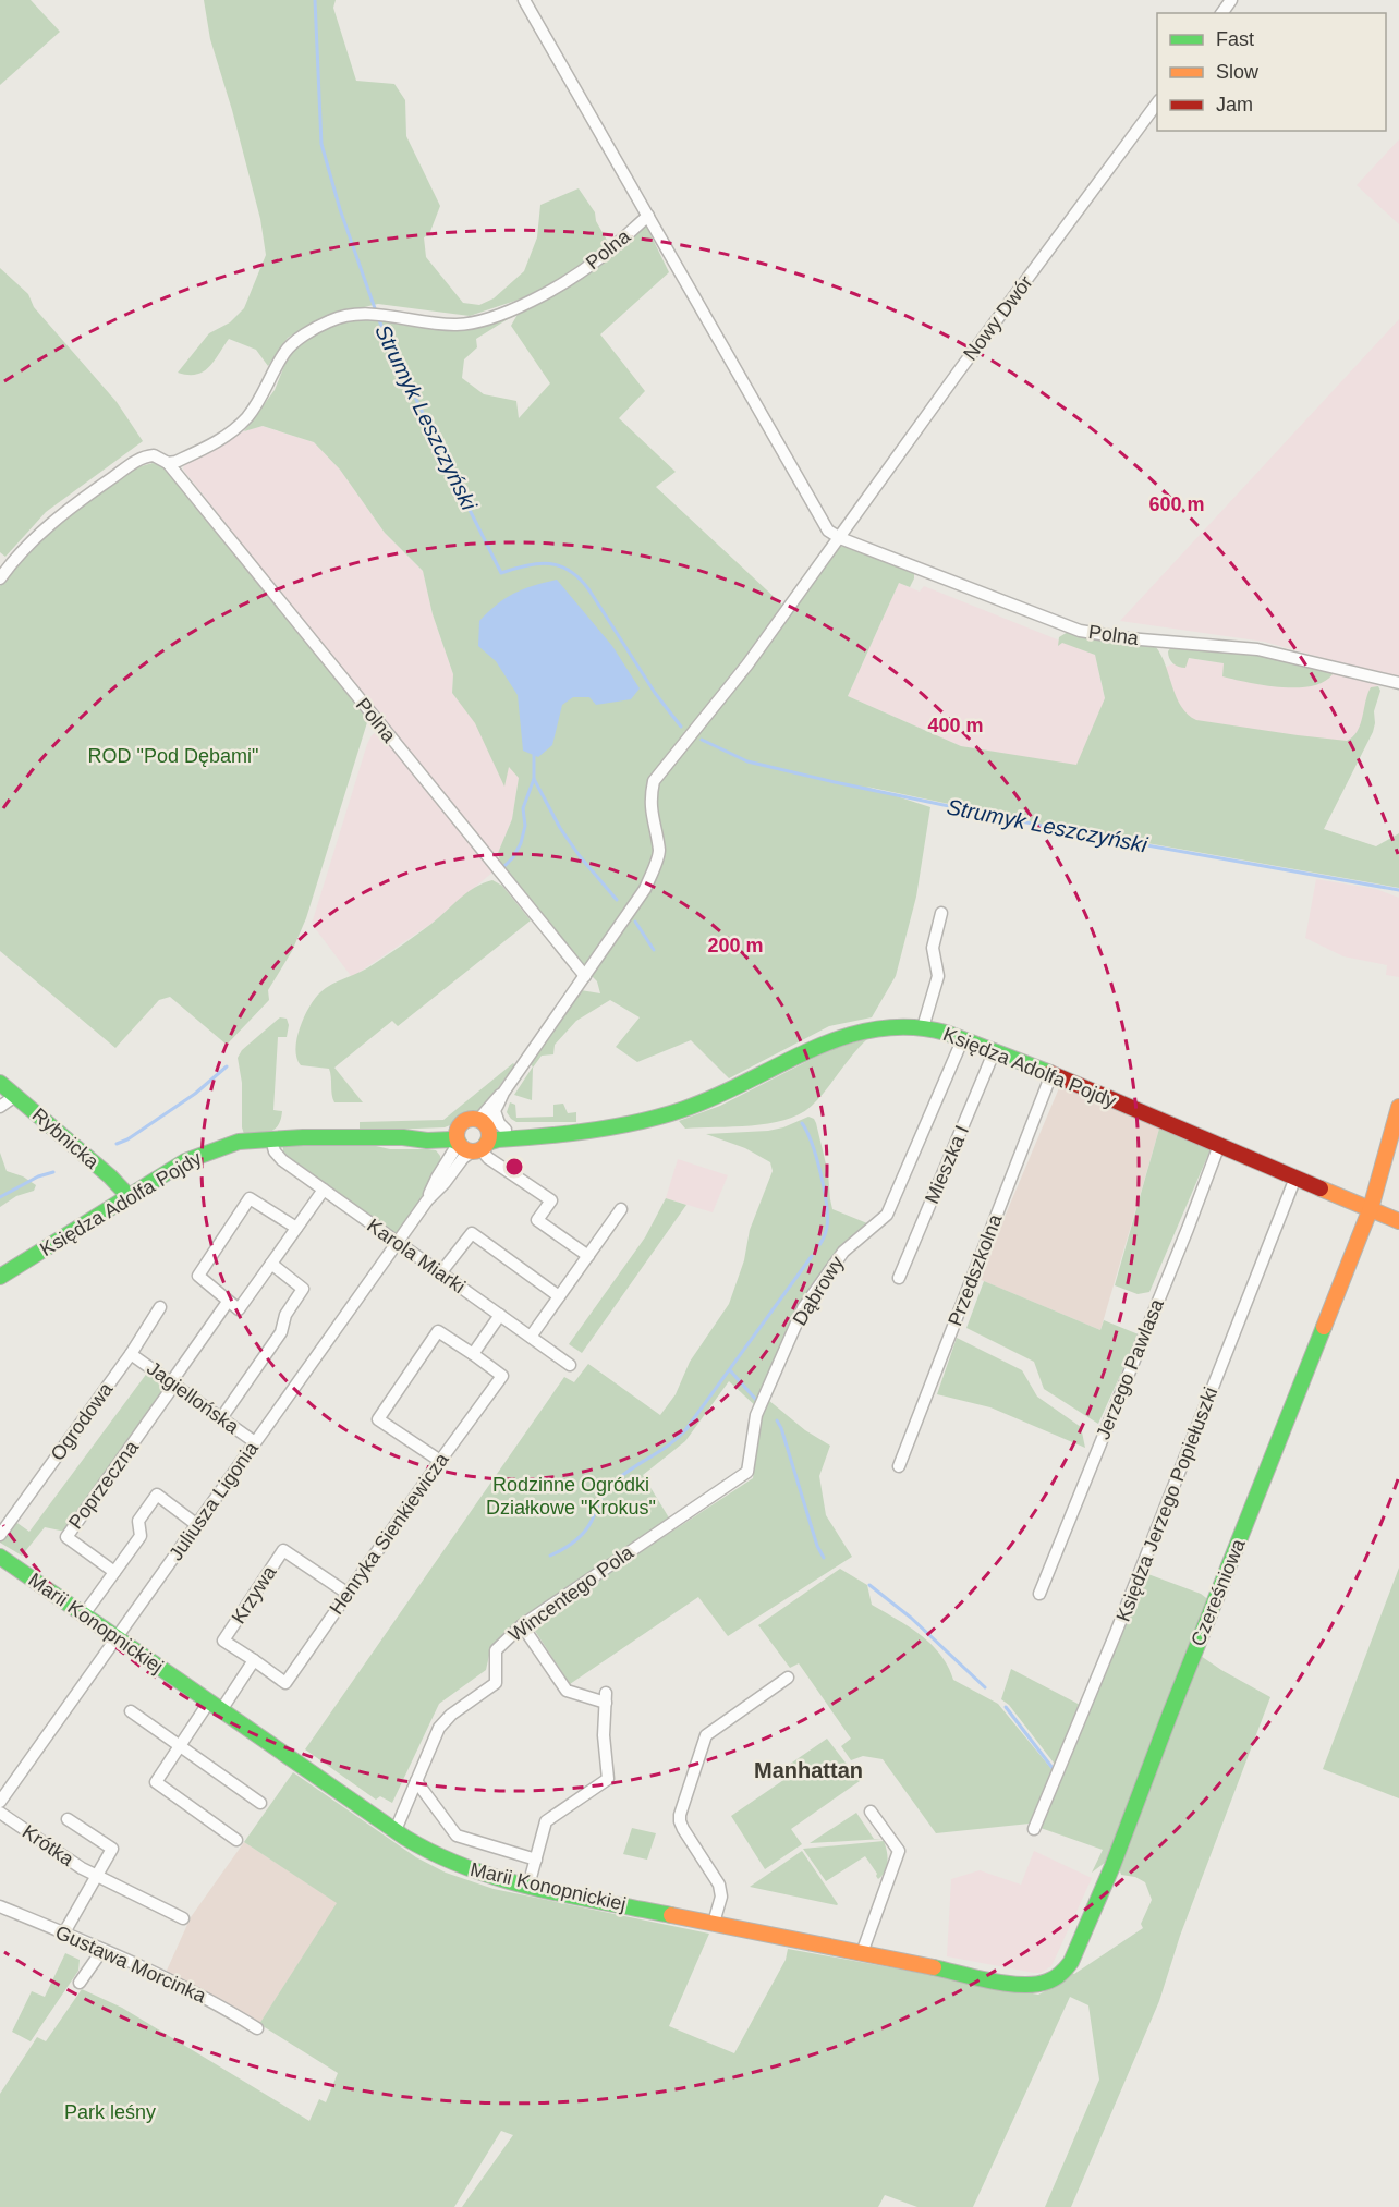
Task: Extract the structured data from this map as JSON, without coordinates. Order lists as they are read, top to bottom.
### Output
{
  "streets": {
    "street": [
      "Polna",
      "Nowy Dwór",
      "Księdza Adolfa Pojdy",
      "Rybnicka",
      "Mieszka I",
      "Karola Miarki",
      "Przedszkolna",
      "Dąbrowy",
      "Jerzego Pawlasa",
      "Jagiellońska",
      "Ogrodowa",
      "Poprzeczna",
      "Juliusza Ligonia",
      "Księdza Jerzego Popiełuszki",
      "Henryka Sienkiewicza",
      "Czereśniowa",
      "Wincentego Pola",
      "Krzywa",
      "Marii Konopnickiej",
      "Krótka",
      "Gustawa Morcinka"
    ]
  },
  "crossings": [
    ["Polna", "Nowy Dwór"],
    ["Księdza Adolfa Pojdy", "Rybnicka"],
    ["Księdza Adolfa Pojdy", "Mieszka I"],
    ["Księdza Adolfa Pojdy", "Karola Miarki"],
    ["Księdza Adolfa Pojdy", "Przedszkolna"],
    ["Księdza Adolfa Pojdy", "Dąbrowy"],
    ["Księdza Adolfa Pojdy", "Jerzego Pawlasa"],
    ["Księdza Adolfa Pojdy", "Juliusza Ligonia"],
    ["Księdza Adolfa Pojdy", "Księdza Jerzego Popiełuszki"],
    ["Księdza Adolfa Pojdy", "Czereśniowa"],
    ["Karola Miarki", "Juliusza Ligonia"],
    ["Dąbrowy", "Wincentego Pola"],
    ["Jagiellońska", "Ogrodowa"],
    ["Jagiellońska", "Poprzeczna"],
    ["Jagiellońska", "Juliusza Ligonia"],
    ["Juliusza Ligonia", "Marii Konopnickiej"],
    ["Henryka Sienkiewicza", "Krzywa"],
    ["Czereśniowa", "Marii Konopnickiej"],
    ["Wincentego Pola", "Marii Konopnickiej"]
  ],
  "districts": ["Manhattan"],
  "water": ["Strumyk Leszczyński"],
  "parks": ["ROD \"Pod Dębami\"", "Rodzinne Ogródki Działkowe \"Krokus\"", "Park leśny"],
  "legend": ["Fast", "Slow", "Jam"],
  "rings": ["600 m", "400 m", "200 m"]
}
